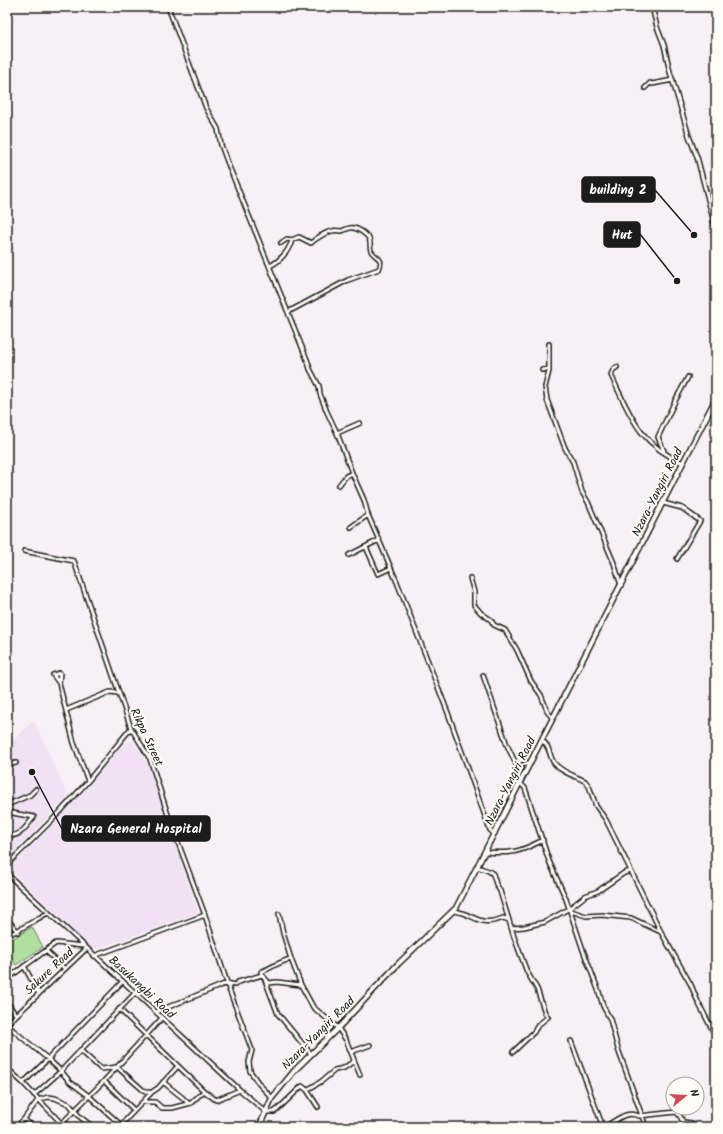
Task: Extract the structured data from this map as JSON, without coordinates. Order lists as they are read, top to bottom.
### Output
{
  "streets": {
    "main road": ["Nzara-Yangiri Road"],
    "street": ["Rikpa Street", "Sakure Road", "Basukangbi Road"]
  },
  "crossings": [
    ["Nzara-Yangiri Road", "Rikpa Street"],
    ["Nzara-Yangiri Road", "Basukangbi Road"],
    ["Sakure Road", "Basukangbi Road"]
  ],
  "places": ["building 2", "Hut", "Nzara General Hospital"],
  "north": "right"
}
